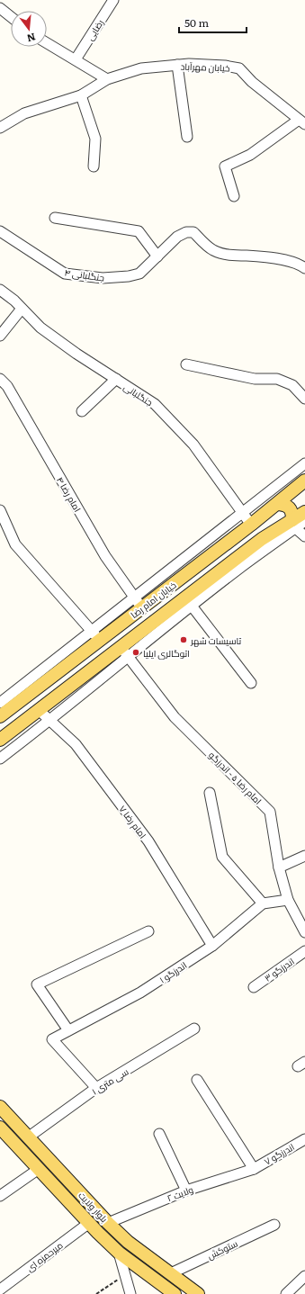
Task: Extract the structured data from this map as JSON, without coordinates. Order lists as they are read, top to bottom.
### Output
{
  "streets": {
    "main road": ["خیابان امام رضا", "بلوار ولایت"],
    "street": [
      "رضایی",
      "خیابان مهرآباد",
      "جنگلبانی ۴",
      "جنگلبانی",
      "امام رضا ۴",
      "امام رضا ۵ - اندرزگو",
      "امام رضا ۷",
      "اندرزگو ۳",
      "اندرزگو ۱",
      "سی متری ۱",
      "اندرزگو ۷",
      "ولایت ۲",
      "ستوکش",
      "میرحمزه ای"
    ]
  },
  "crossings": [
    ["جنگلبانی", "خیابان امام رضا"],
    ["امام رضا ۴", "خیابان امام رضا"],
    ["خیابان امام رضا", "امام رضا ۵ - اندرزگو"],
    ["خیابان امام رضا", "امام رضا ۷"],
    ["امام رضا ۷", "اندرزگو ۱"],
    ["اندرزگو ۱", "سی متری ۱"],
    ["سی متری ۱", "بلوار ولایت"],
    ["اندرزگو ۷", "ولایت ۲"],
    ["ولایت ۲", "بلوار ولایت"],
    ["بلوار ولایت", "ستوکش"],
    ["بلوار ولایت", "میرحمزه ای"]
  ],
  "places": ["تاسیسات شهر", "اتوگالری ایلیا"],
  "scale_bar": "50 m",
  "north": "bottom"
}
